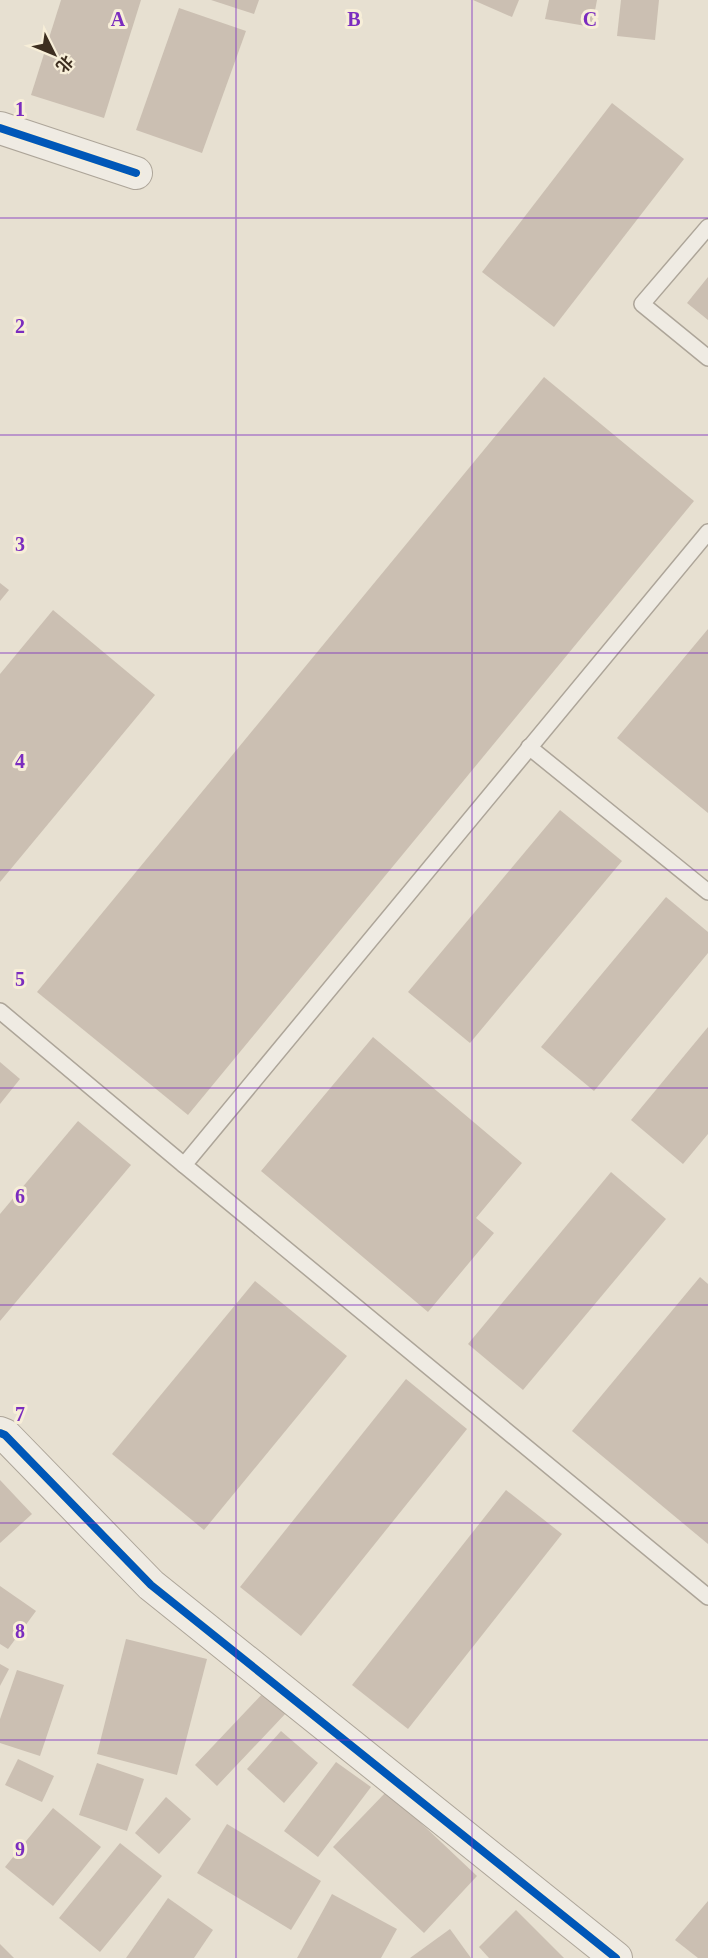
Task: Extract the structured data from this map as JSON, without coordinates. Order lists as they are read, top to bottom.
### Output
{
  "north": "bottom right",
  "grid": {
    "columns": ["A", "B", "C"],
    "rows": [
      "1",
      "2",
      "3",
      "4",
      "5",
      "6",
      "7",
      "8",
      "9"
    ]
  }
}
